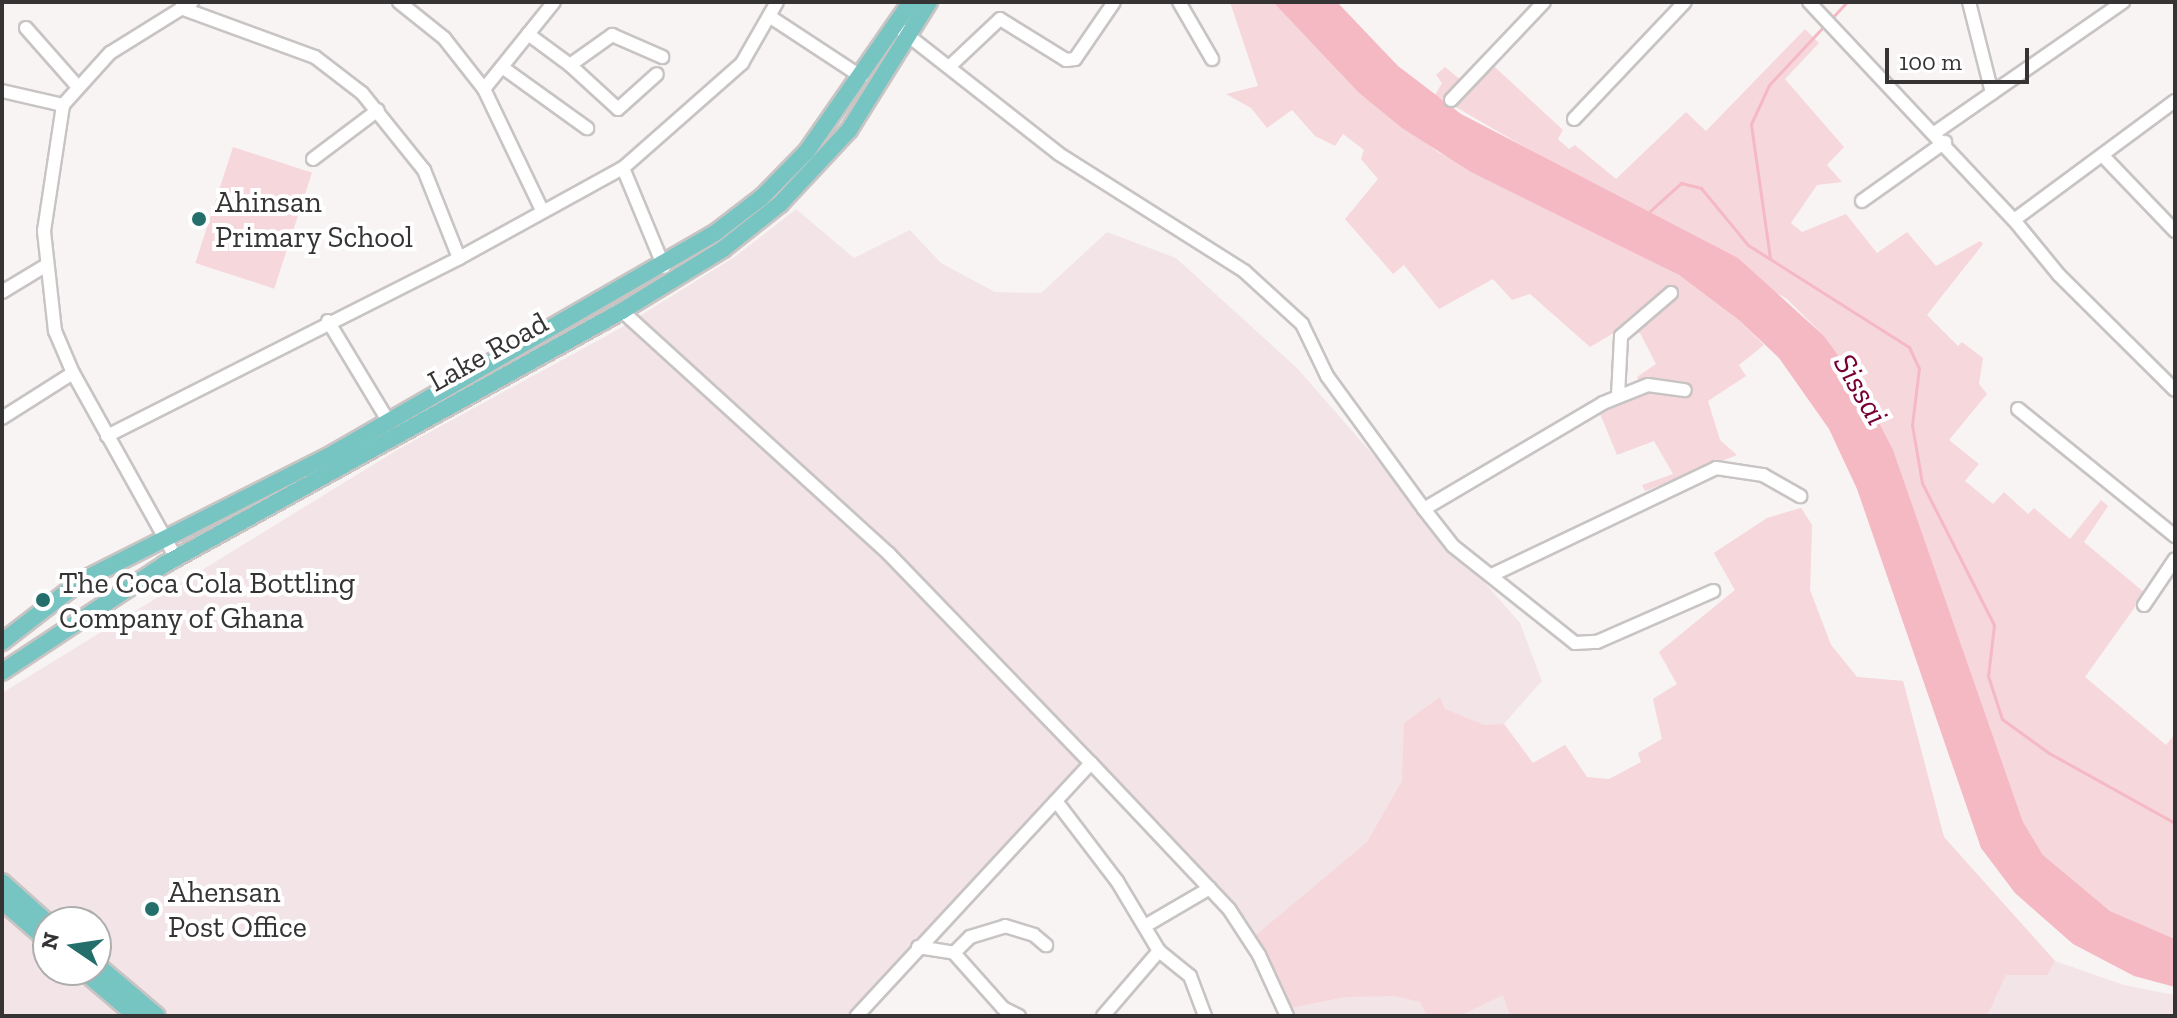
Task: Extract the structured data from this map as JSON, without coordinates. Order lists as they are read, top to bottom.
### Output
{
  "streets": {
    "main road": ["Lake Road"]
  },
  "water": ["Sissai"],
  "places": ["Ahinsan Primary School", "The Coca Cola Bottling Company of Ghana", "Ahensan Post Office"],
  "scale_bar": "100 m",
  "north": "left"
}
